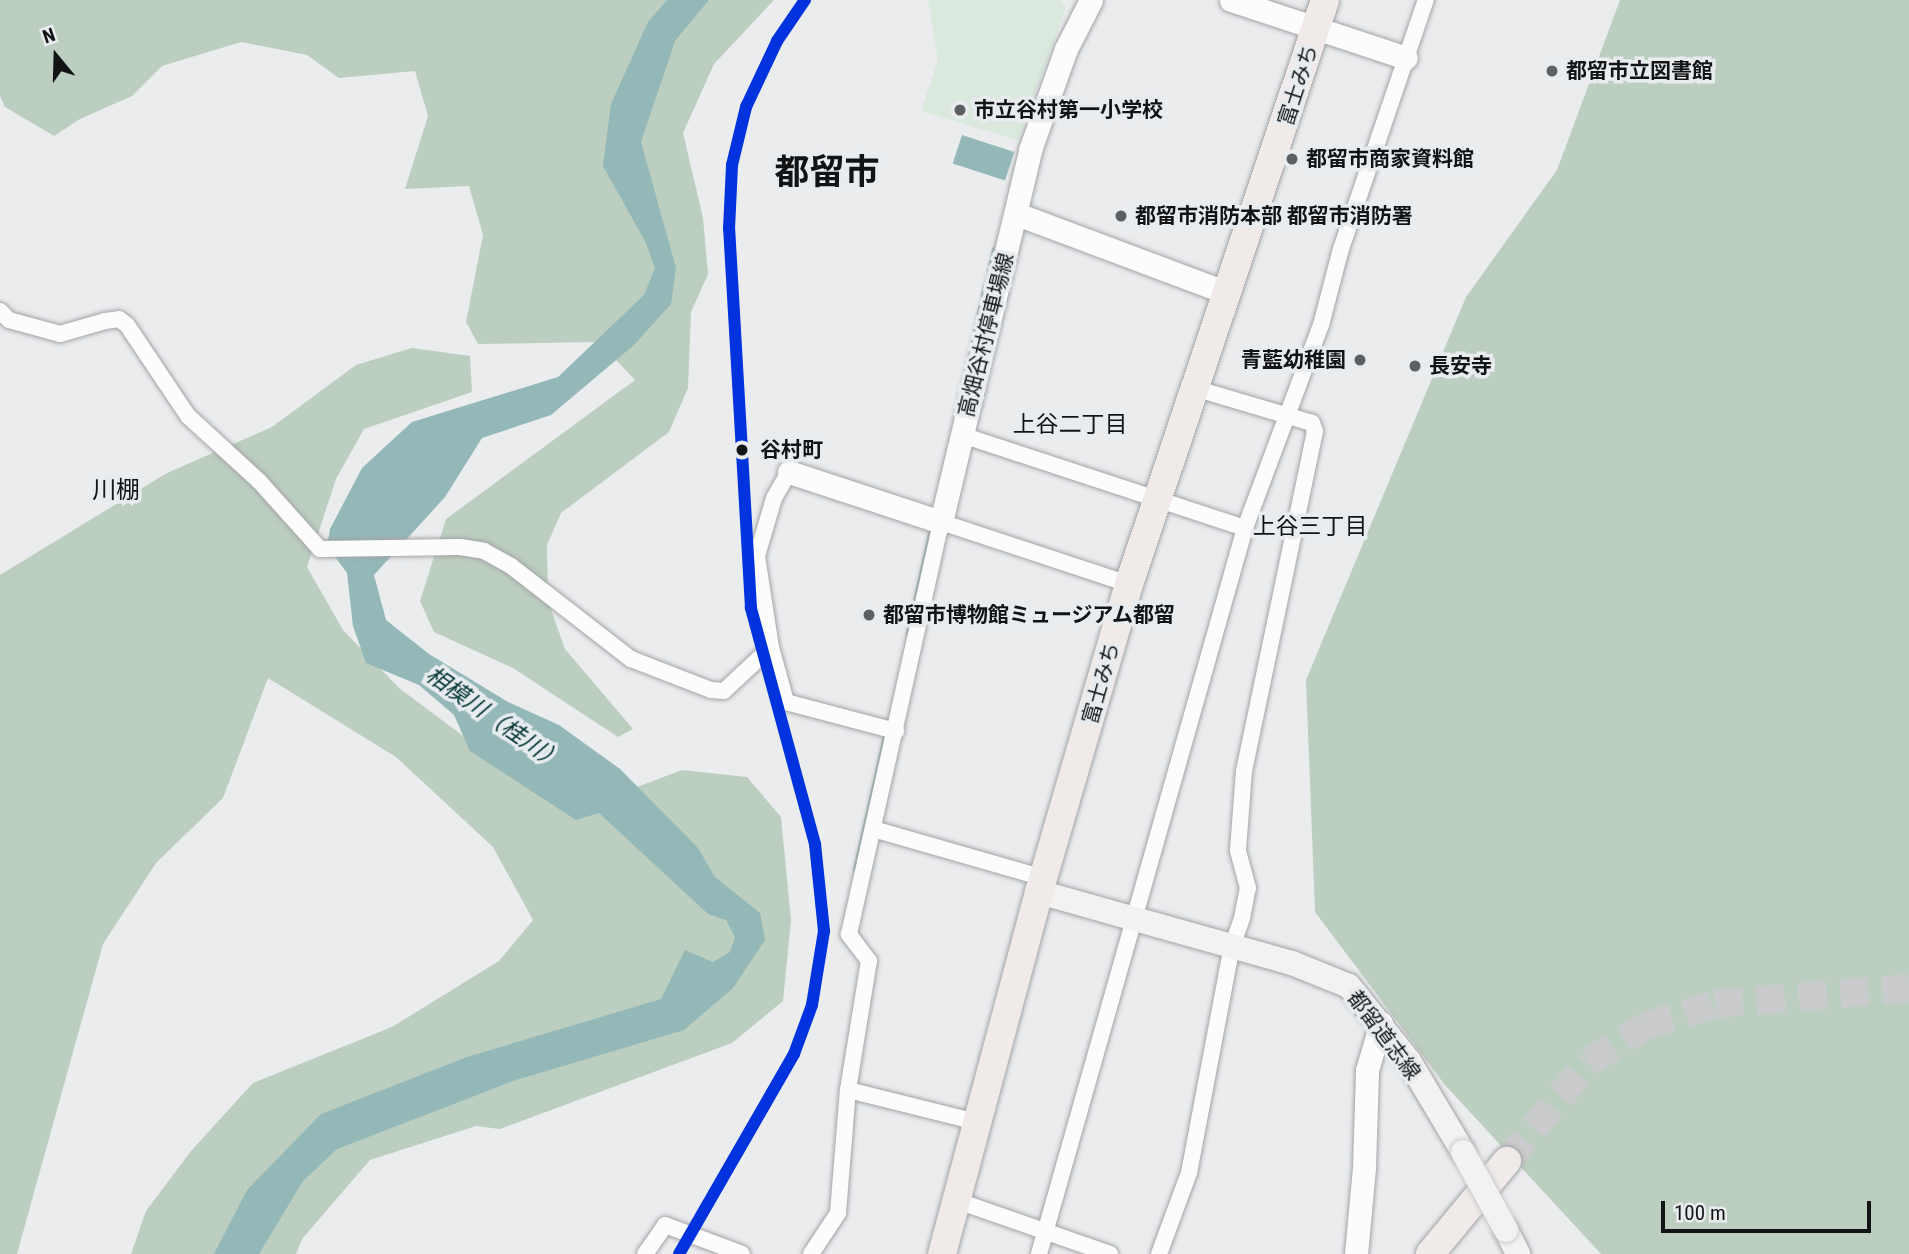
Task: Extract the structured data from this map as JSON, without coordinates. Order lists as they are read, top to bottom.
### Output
{
  "streets": {
    "highway": ["富士みち"],
    "main road": ["高畑谷村停車場線", "都留道志線"]
  },
  "crossings": [
    ["富士みち", "都留道志線"]
  ],
  "districts": [
    "都留市",
    "上谷二丁目",
    "川棚",
    "上谷三丁目"
  ],
  "water": ["相模川（桂川）"],
  "places": [
    "都留市立図書館",
    "市立谷村第一小学校",
    "都留市商家資料館",
    "都留市消防本部 都留市消防署",
    "青藍幼稚園",
    "長安寺",
    "谷村町",
    "都留市博物館ミュージアム都留"
  ],
  "scale_bar": "100 m",
  "north": "top"
}
